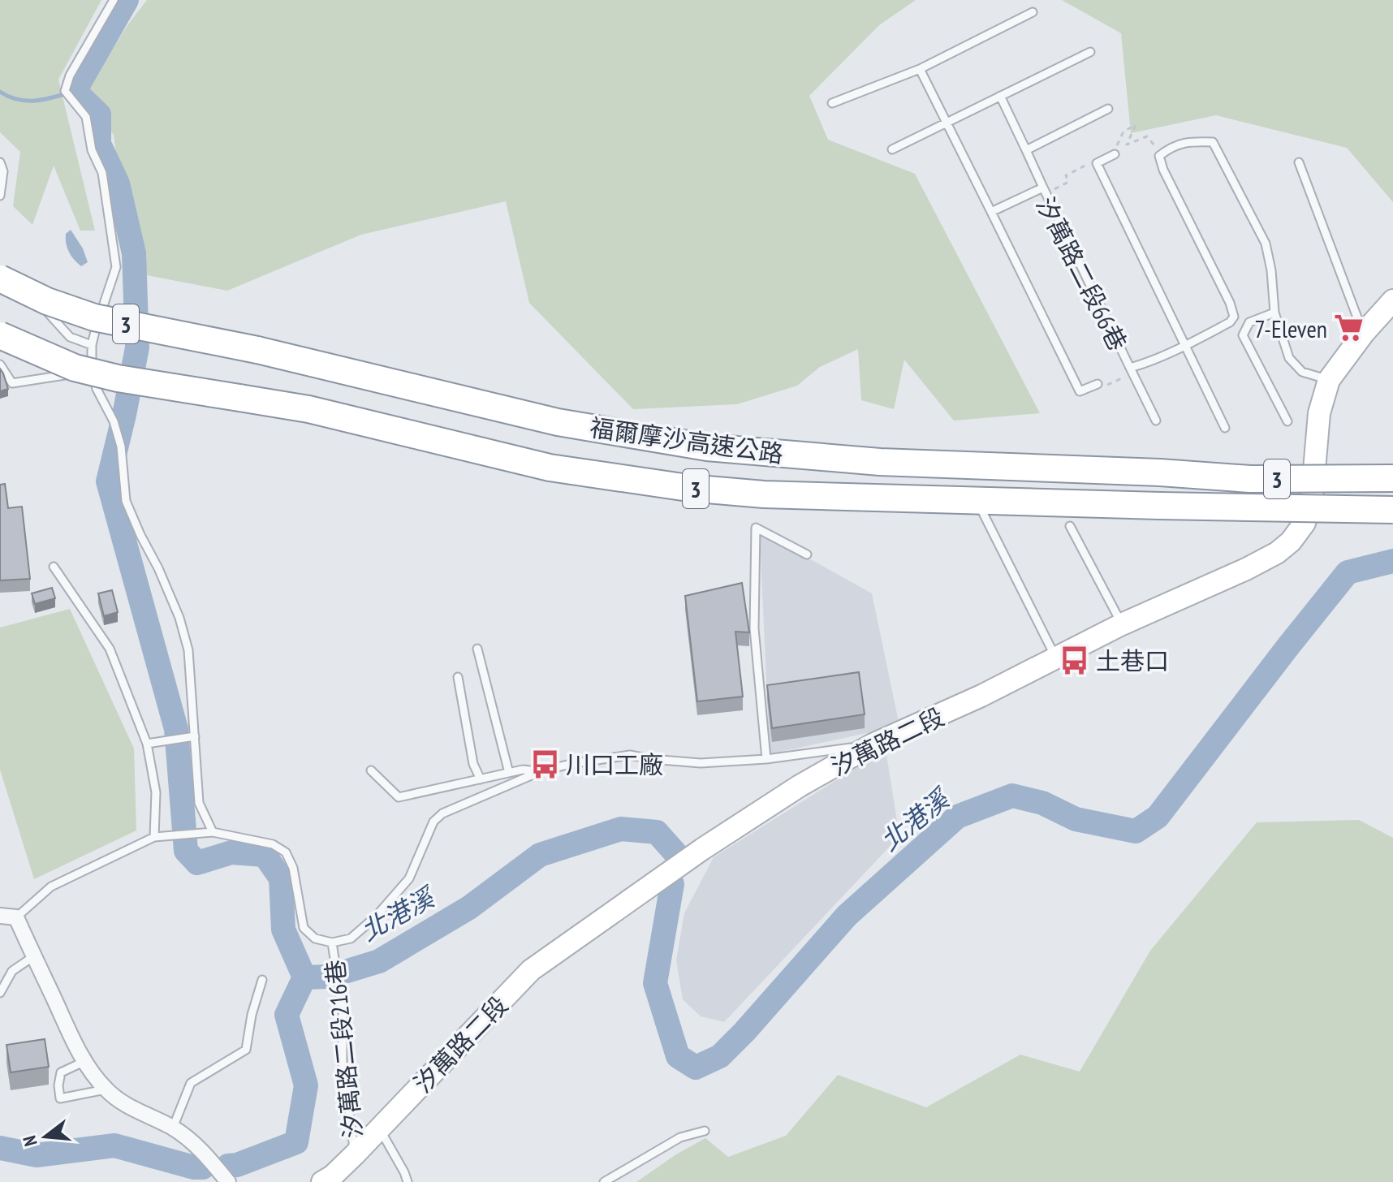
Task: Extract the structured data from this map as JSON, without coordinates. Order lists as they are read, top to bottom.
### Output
{
  "streets": {
    "highway": ["3", "福爾摩沙高速公路"],
    "street": ["汐萬路二段"],
    "lane": ["汐萬路二段66巷", "汐萬路二段216巷"]
  },
  "crossings": [
    ["汐萬路二段", "汐萬路二段216巷"]
  ],
  "water": ["北港溪"],
  "places": {
    "supermarket": ["7-Eleven"],
    "bus stop": ["土巷口", "川口工廠"]
  },
  "north": "left"
}
